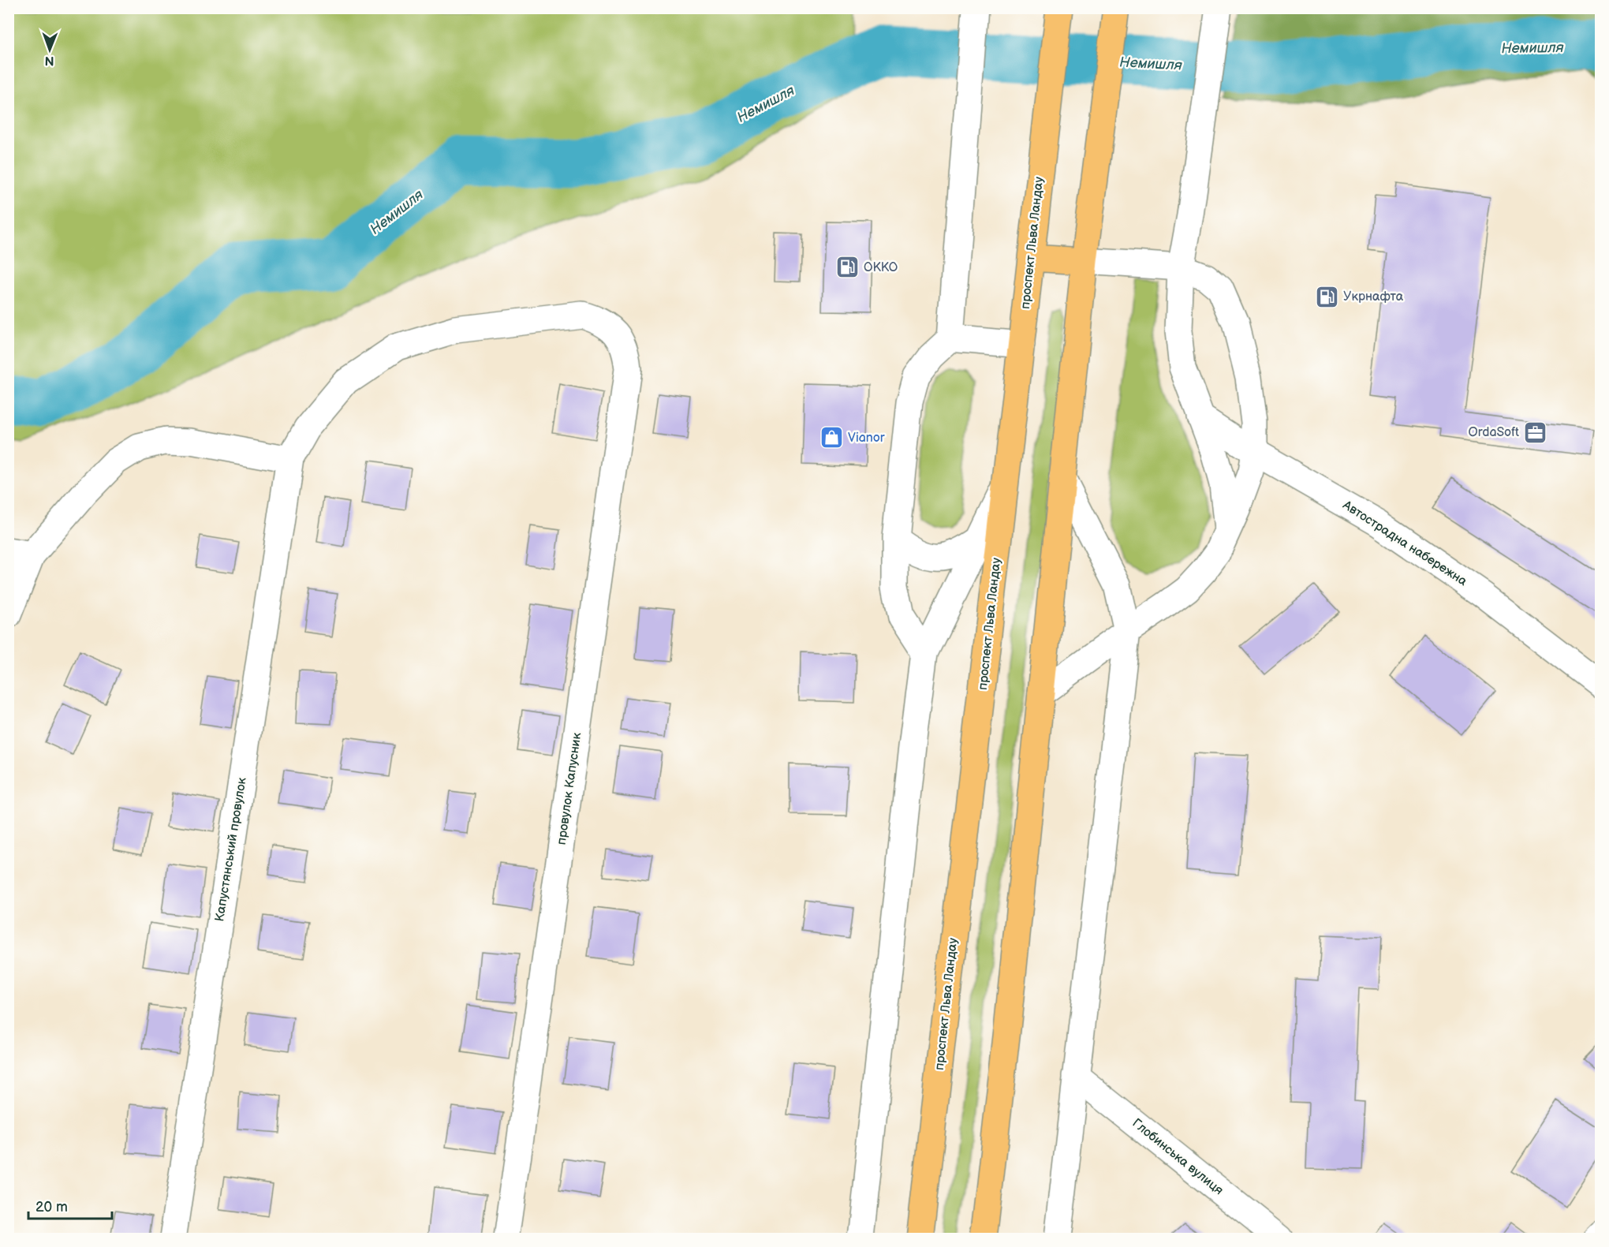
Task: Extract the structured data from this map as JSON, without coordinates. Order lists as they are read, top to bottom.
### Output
{
  "streets": {
    "main road": ["проспект Льва Ландау"],
    "street": [
      "Автострадна набережна",
      "провулок Капусник",
      "Капустянський провулок",
      "Глобинська вулиця"
    ]
  },
  "crossings": [
    ["провулок Капусник", "Капустянський провулок"]
  ],
  "water": ["Немишля"],
  "places": {
    "fuel station": ["ОККО", "Укрнафта"],
    "office": ["OrdaSoft"],
    "shop": ["Vianor"]
  },
  "scale_bar": "20 m",
  "north": "bottom"
}
